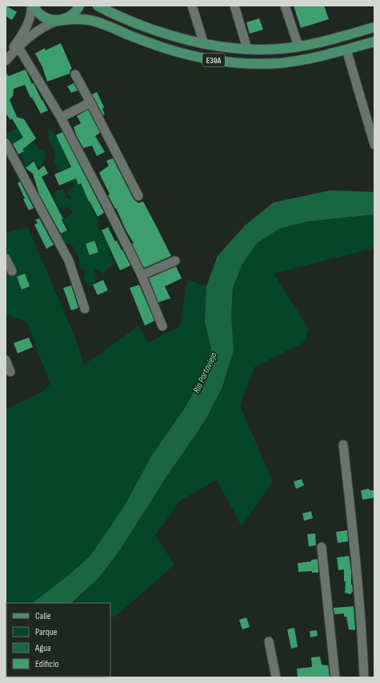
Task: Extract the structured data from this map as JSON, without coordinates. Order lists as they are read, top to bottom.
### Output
{
  "streets": {
    "main road": ["E39A"]
  },
  "water": ["Río Portoviejo"],
  "legend": [
    "Calle",
    "Parque",
    "Agua",
    "Edificio"
  ]
}
